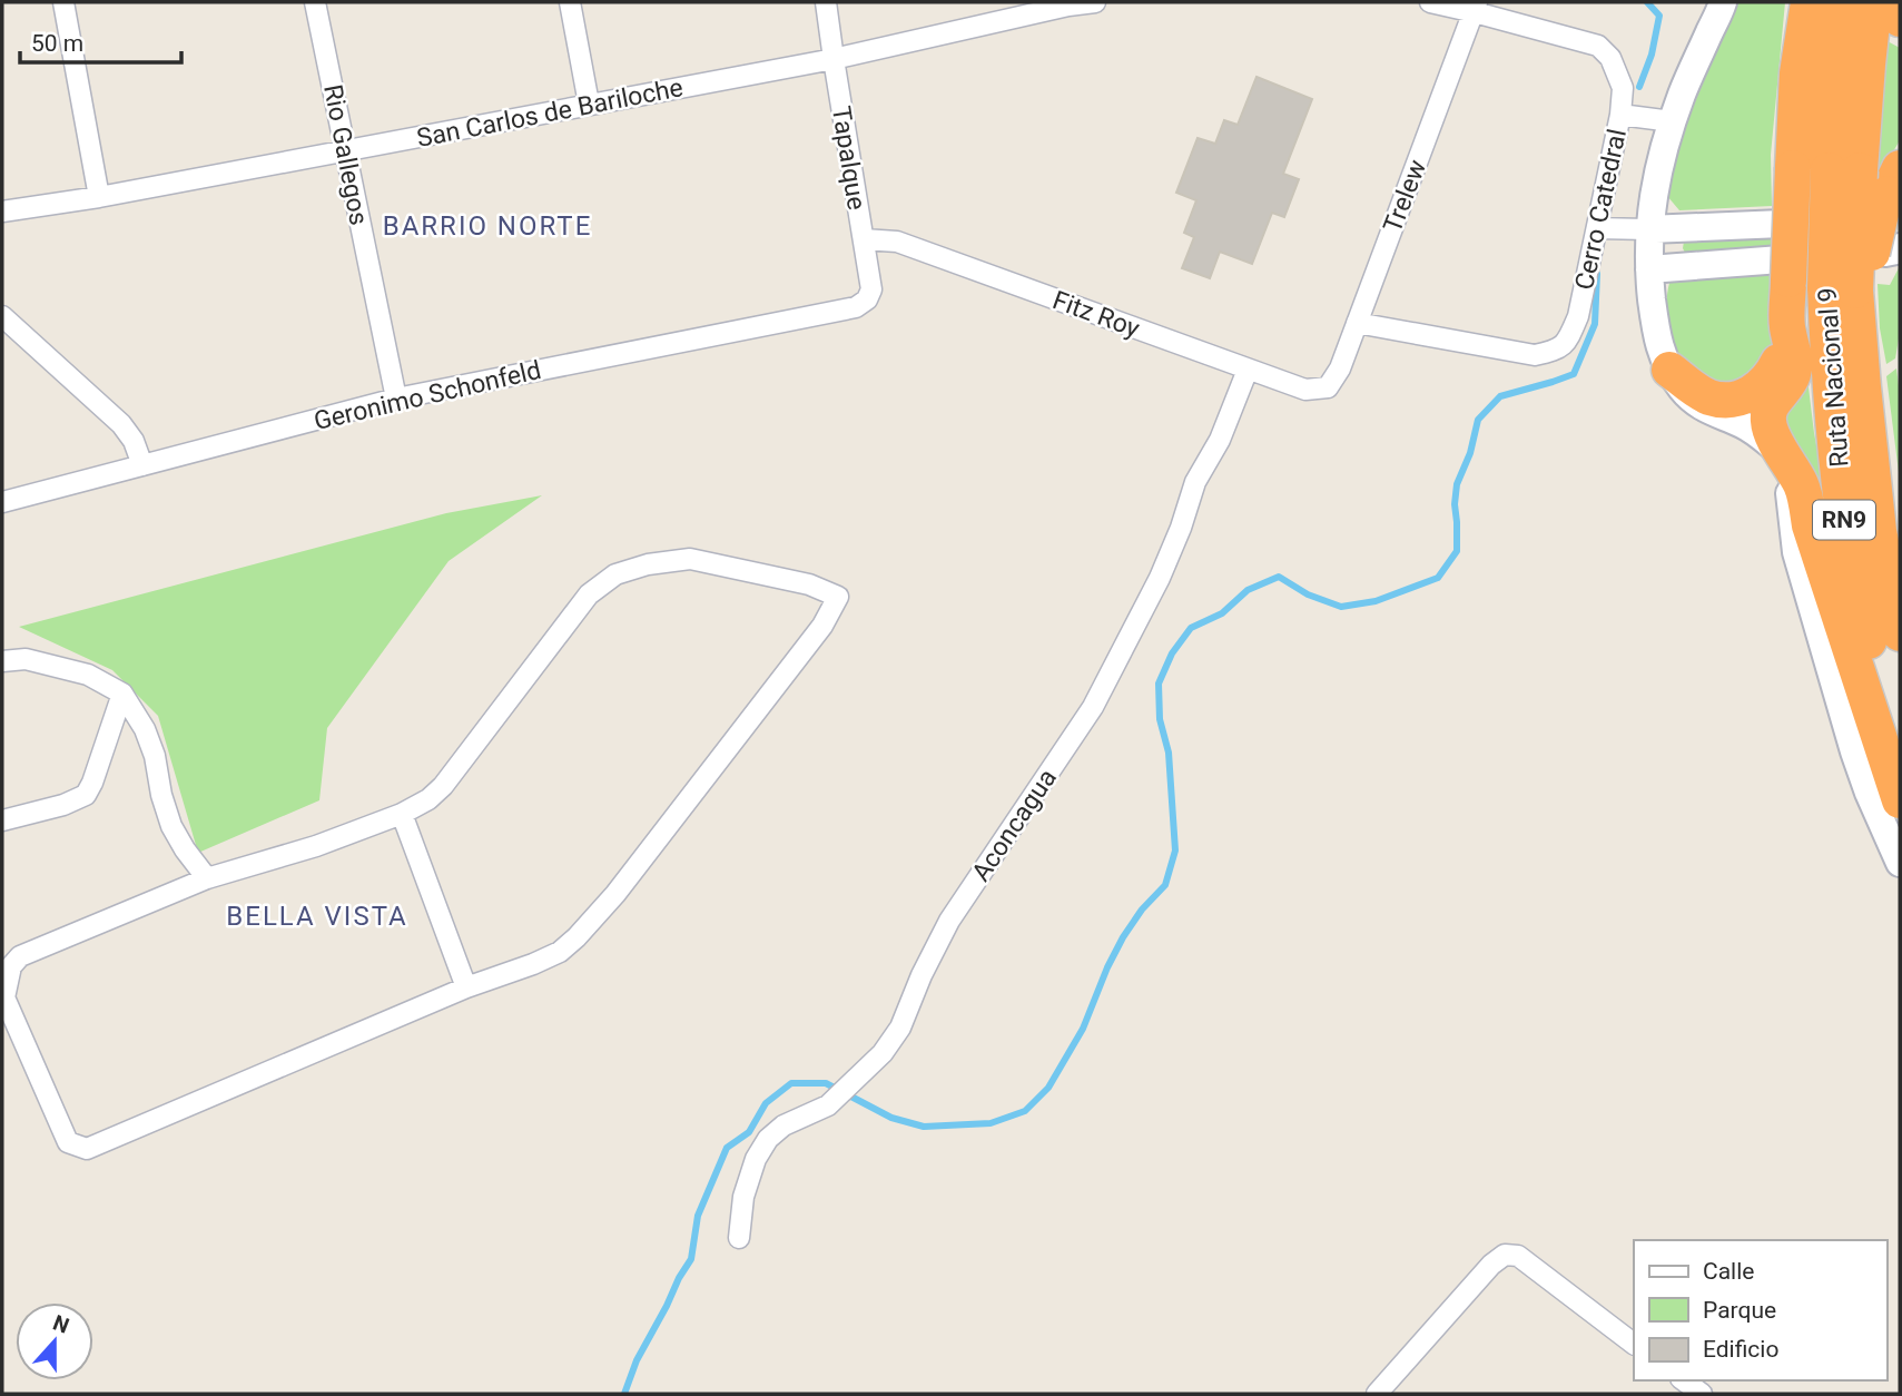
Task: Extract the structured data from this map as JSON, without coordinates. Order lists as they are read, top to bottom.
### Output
{
  "streets": {
    "highway": ["Ruta Nacional 9", "RN9"],
    "street": [
      "San Carlos de Bariloche",
      "Rio Gallegos",
      "Tapalque",
      "Trelew",
      "Cerro Catedral",
      "Fitz Roy",
      "Geronimo Schonfeld",
      "Aconcagua"
    ]
  },
  "crossings": [
    ["San Carlos de Bariloche", "Rio Gallegos"],
    ["San Carlos de Bariloche", "Tapalque"],
    ["Rio Gallegos", "Geronimo Schonfeld"],
    ["Tapalque", "Fitz Roy"],
    ["Tapalque", "Geronimo Schonfeld"],
    ["Trelew", "Cerro Catedral"],
    ["Trelew", "Fitz Roy"],
    ["Fitz Roy", "Aconcagua"]
  ],
  "districts": ["BARRIO NORTE", "BELLA VISTA"],
  "legend": ["Calle", "Parque", "Edificio"],
  "scale_bar": "50 m",
  "north": "top"
}
